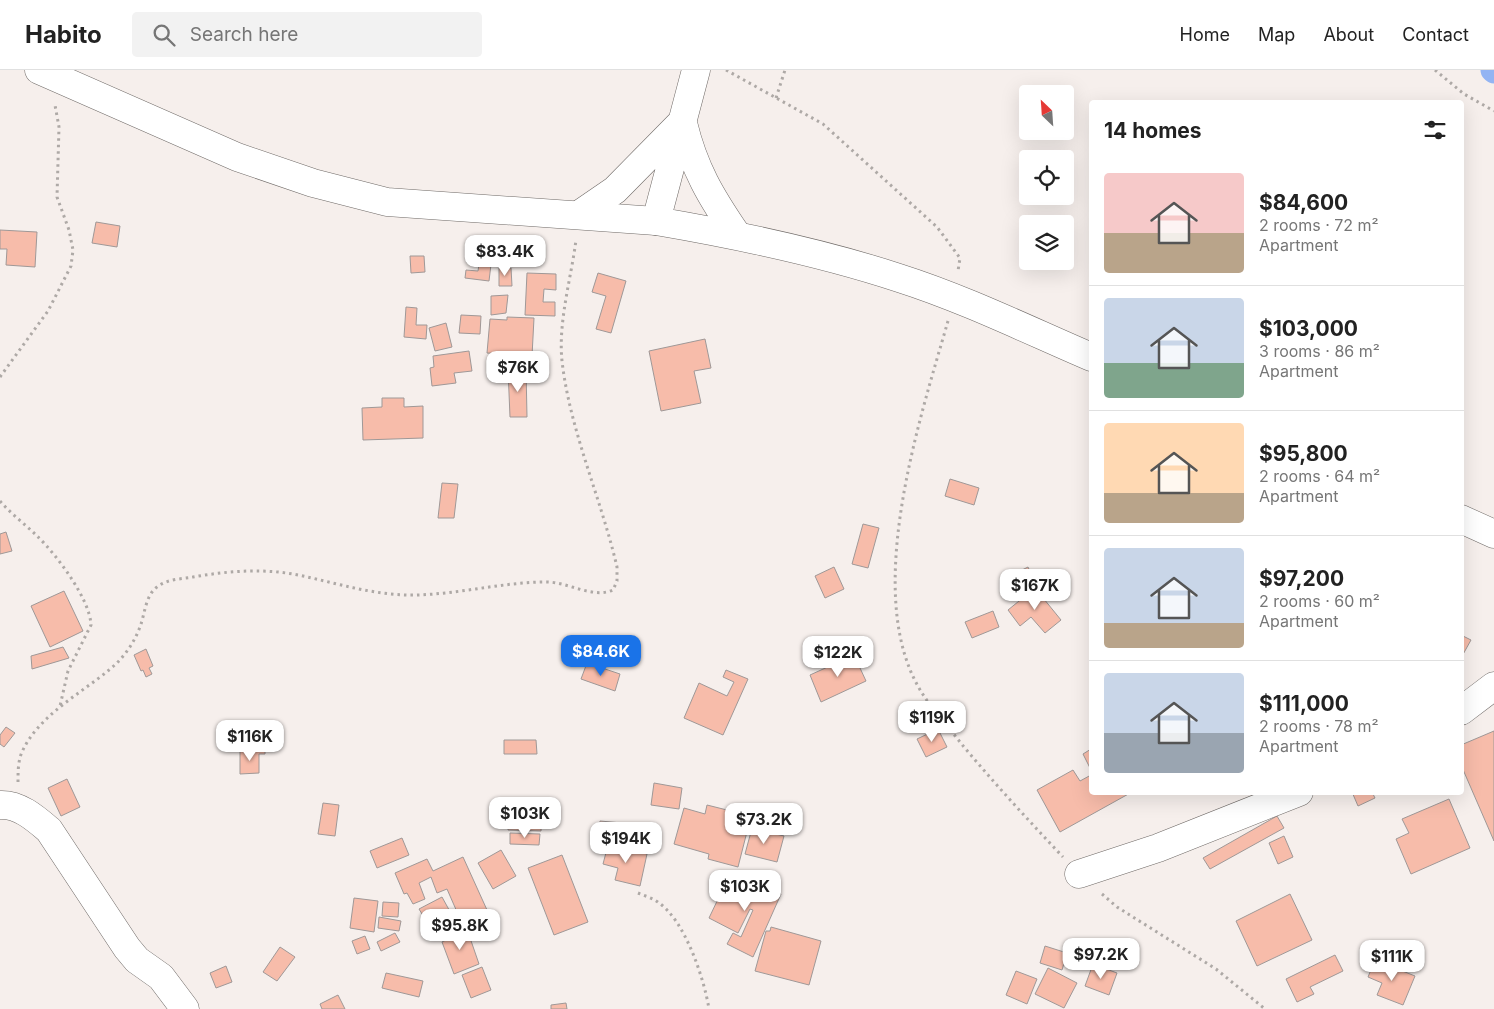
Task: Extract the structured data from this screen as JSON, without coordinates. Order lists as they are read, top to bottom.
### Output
{
  "north": "top left",
  "page": {
    "header": "Habito",
    "search": "Search here",
    "nav": [
      "Home",
      "Map",
      "About",
      "Contact"
    ],
    "heading": "14 homes",
    "list": [
      {
        "name": "$84,600",
        "note": "2 rooms · 72 m² · Apartment"
      },
      {
        "name": "$103,000",
        "note": "3 rooms · 86 m² · Apartment"
      },
      {
        "name": "$95,800",
        "note": "2 rooms · 64 m² · Apartment"
      },
      {
        "name": "$97,200",
        "note": "2 rooms · 60 m² · Apartment"
      },
      {
        "name": "$111,000",
        "note": "2 rooms · 78 m² · Apartment"
      }
    ],
    "price": [
      "$83.4K",
      "$76K",
      "$167K",
      "$84.6K",
      "$122K",
      "$119K",
      "$116K",
      "$103K",
      "$73.2K",
      "$194K",
      "$103K",
      "$95.8K",
      "$97.2K",
      "$111K"
    ]
  }
}
